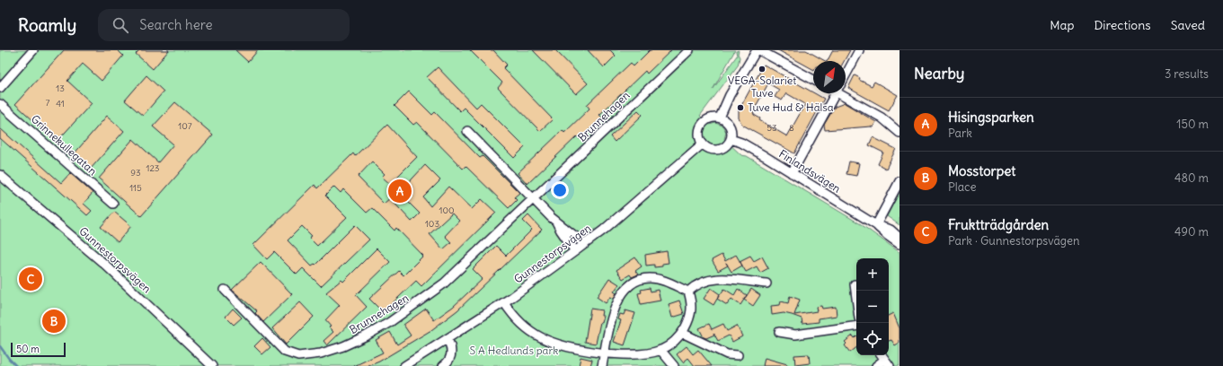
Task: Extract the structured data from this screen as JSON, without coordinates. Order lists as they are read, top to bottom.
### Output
{
  "streets": {
    "street": [
      "Brunnehagen",
      "Grinnekullegatan",
      "Finlandsvägen",
      "Gunnestorpsvägen"
    ]
  },
  "crossings": [
    ["Finlandsvägen", "Gunnestorpsvägen"]
  ],
  "parks": ["S A Hedlunds park"],
  "places": ["VEGA-Solariet Tuve", "Tuve Hud & Hälsa"],
  "house_numbers": [
    "13",
    "7",
    "41",
    "107",
    "53",
    "8",
    "123",
    "93",
    "115",
    "100",
    "103"
  ],
  "scale_bar": "50 m",
  "north": "top right",
  "page": {
    "header": "Roamly",
    "search": "Search here",
    "nav": ["Map", "Directions", "Saved"],
    "heading": ["Nearby", "3 results"],
    "list": [
      {
        "mark": "A",
        "name": "Hisingsparken",
        "note": "Park",
        "value": "150 m"
      },
      {
        "mark": "B",
        "name": "Mosstorpet",
        "note": "Place",
        "value": "480 m"
      },
      {
        "mark": "C",
        "name": "Fruktträdgården",
        "note": "Park · Gunnestorpsvägen",
        "value": "490 m"
      }
    ],
    "pins": ["A", "C", "B"],
    "map_buttons": ["+", "−"],
    "scale": "50 m"
  }
}
